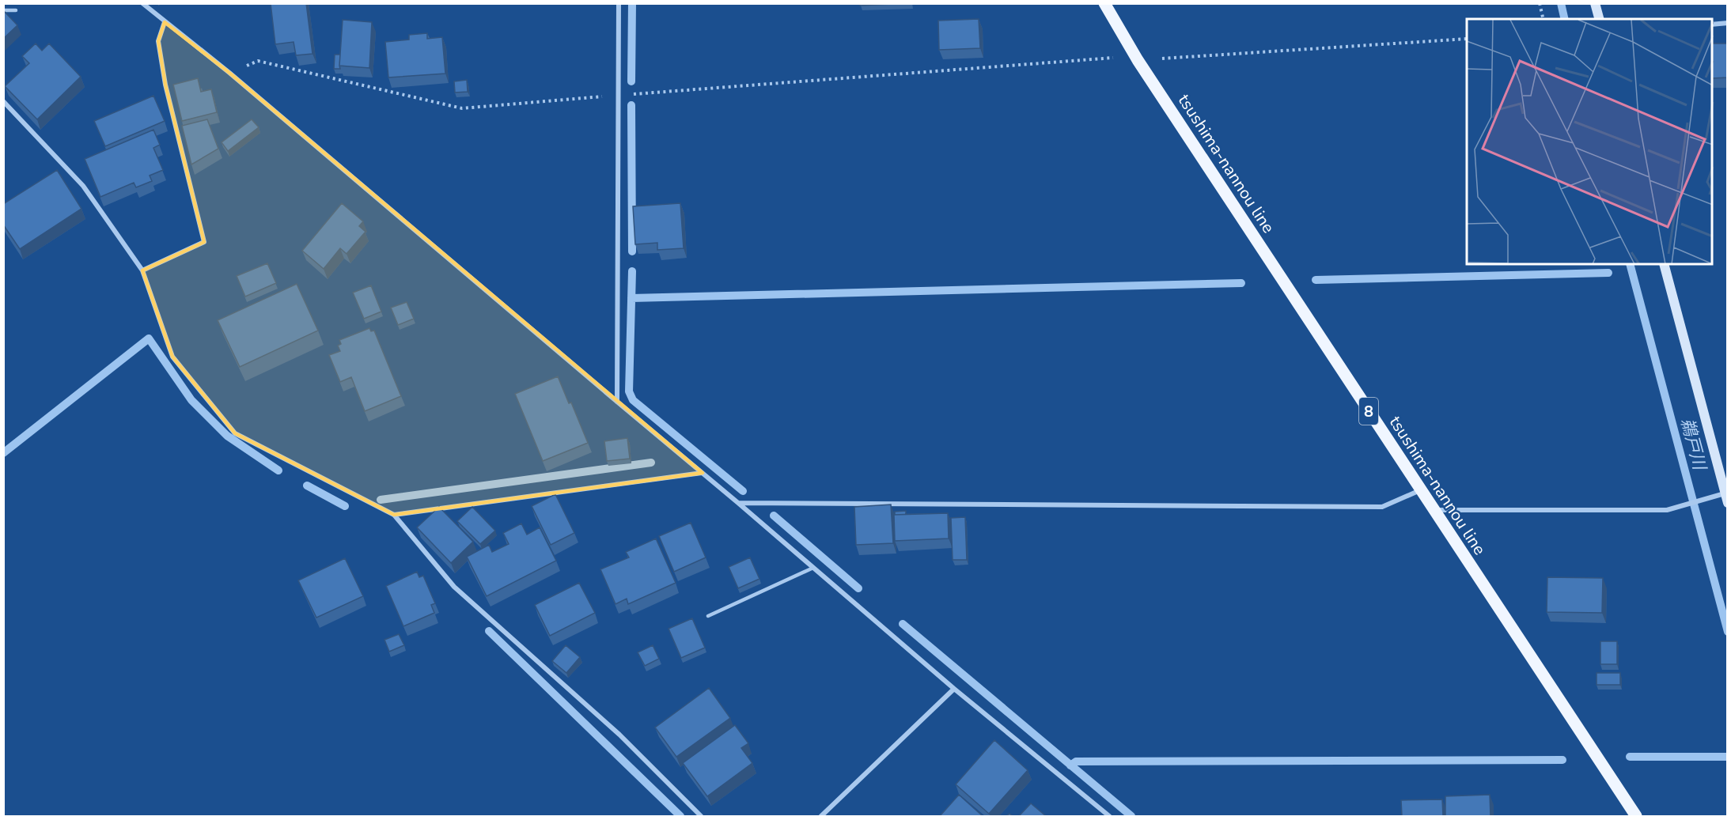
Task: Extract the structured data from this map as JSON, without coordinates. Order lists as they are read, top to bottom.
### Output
{
  "streets": {
    "main road": ["tsushima-nannou line", "8"]
  },
  "water": ["鵜戸川"]
}
